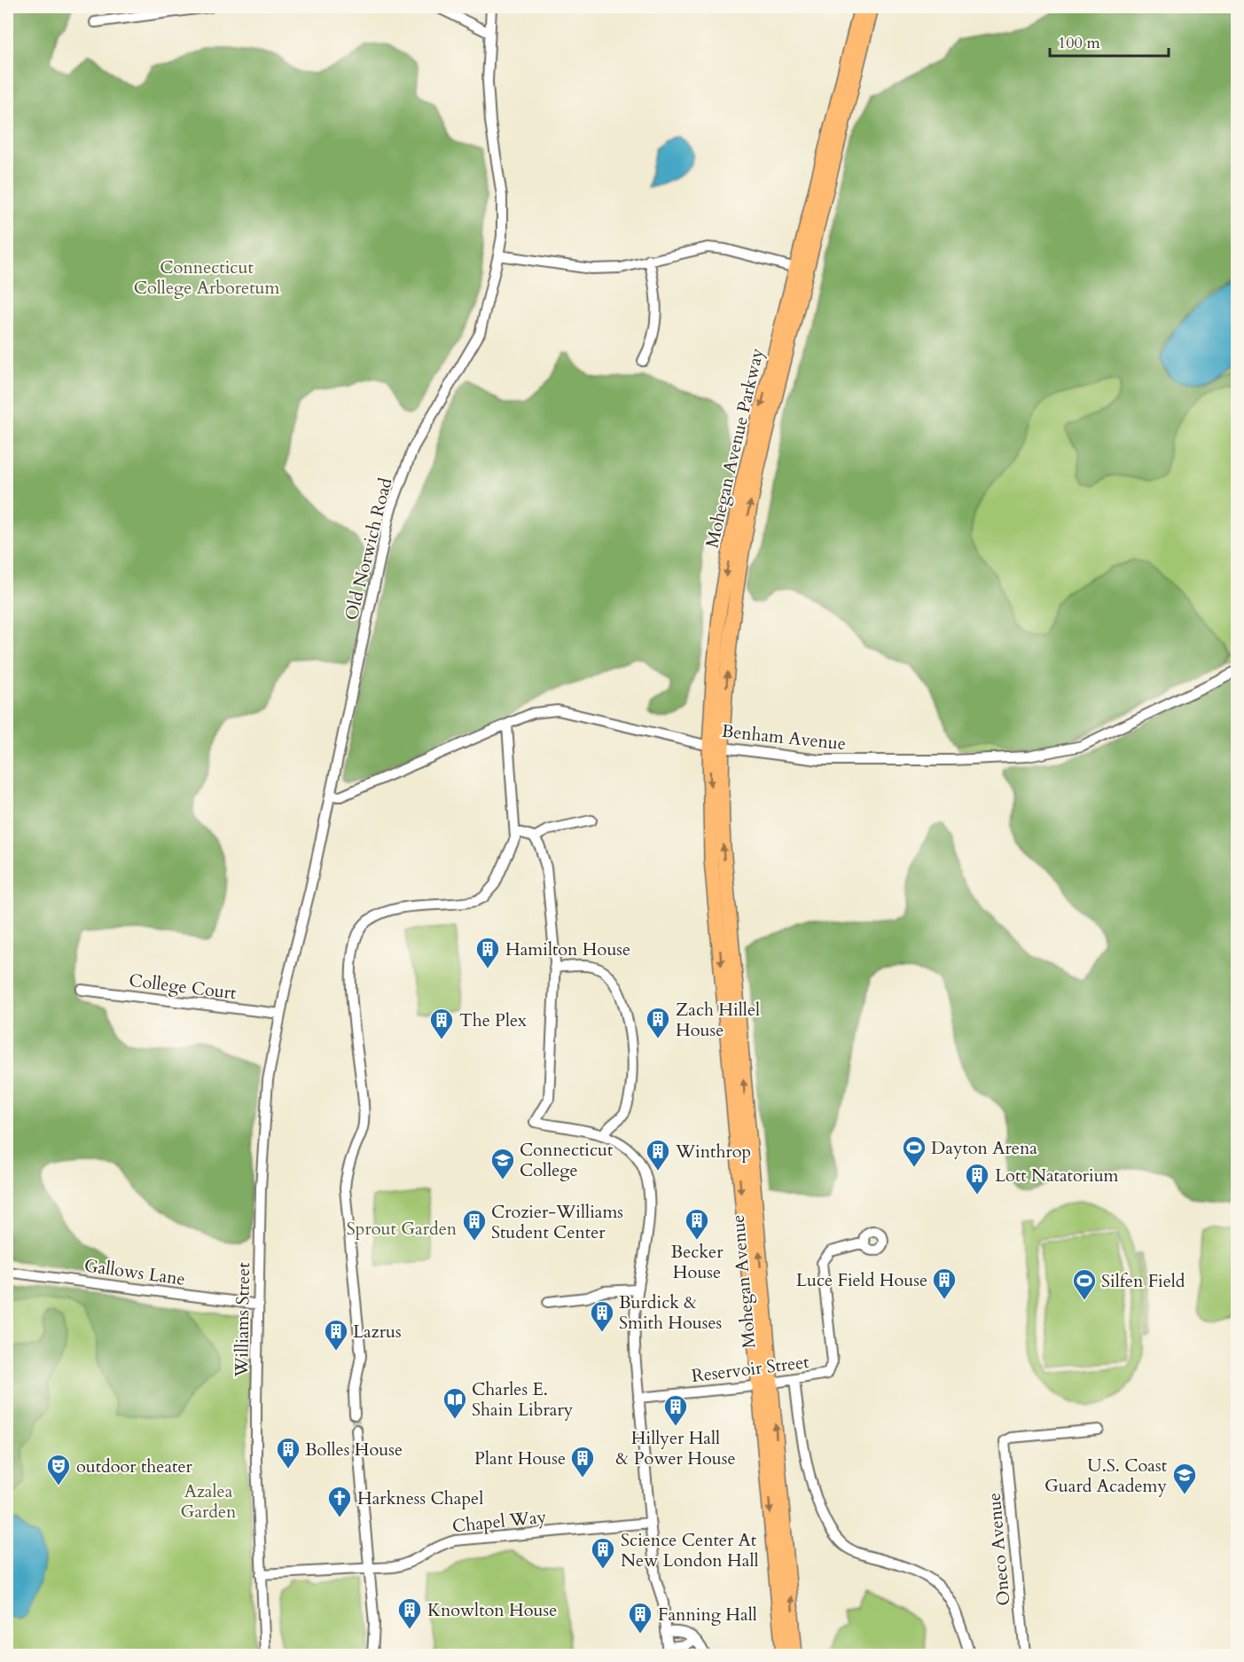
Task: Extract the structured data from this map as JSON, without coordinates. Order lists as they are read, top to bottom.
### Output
{
  "streets": {
    "highway": ["Mohegan Avenue Parkway", "Mohegan Avenue"],
    "street": [
      "Old Norwich Road",
      "Benham Avenue",
      "College Court",
      "Gallows Lane",
      "Williams Street",
      "Reservoir Street",
      "Chapel Way",
      "Oneco Avenue"
    ]
  },
  "crossings": [
    ["Mohegan Avenue Parkway", "Benham Avenue"],
    ["Mohegan Avenue Parkway", "Mohegan Avenue"],
    ["Old Norwich Road", "Benham Avenue"],
    ["Old Norwich Road", "Williams Street"],
    ["College Court", "Williams Street"],
    ["Gallows Lane", "Williams Street"],
    ["Mohegan Avenue", "Reservoir Street"],
    ["Williams Street", "Chapel Way"]
  ],
  "parks": ["Connecticut College Arboretum", "Sprout Garden", "Azalea Garden"],
  "places": {
    "building": [
      "Hamilton House",
      "Zach Hillel House",
      "The Plex",
      "Winthrop",
      "Lott Natatorium",
      "Becker House",
      "Crozier-Williams Student Center",
      "Luce Field House",
      "Burdick & Smith Houses",
      "Lazrus",
      "Hillyer Hall & Power House",
      "Bolles House",
      "Plant House",
      "Science Center At New London Hall",
      "Knowlton House",
      "Fanning Hall"
    ],
    "sports": ["Dayton Arena", "Silfen Field"],
    "school or university": ["Connecticut College", "U.S. Coast Guard Academy"],
    "library": ["Charles E. Shain Library"],
    "theatre": ["outdoor theater"],
    "church": ["Harkness Chapel"]
  },
  "scale_bar": "100 m"
}
